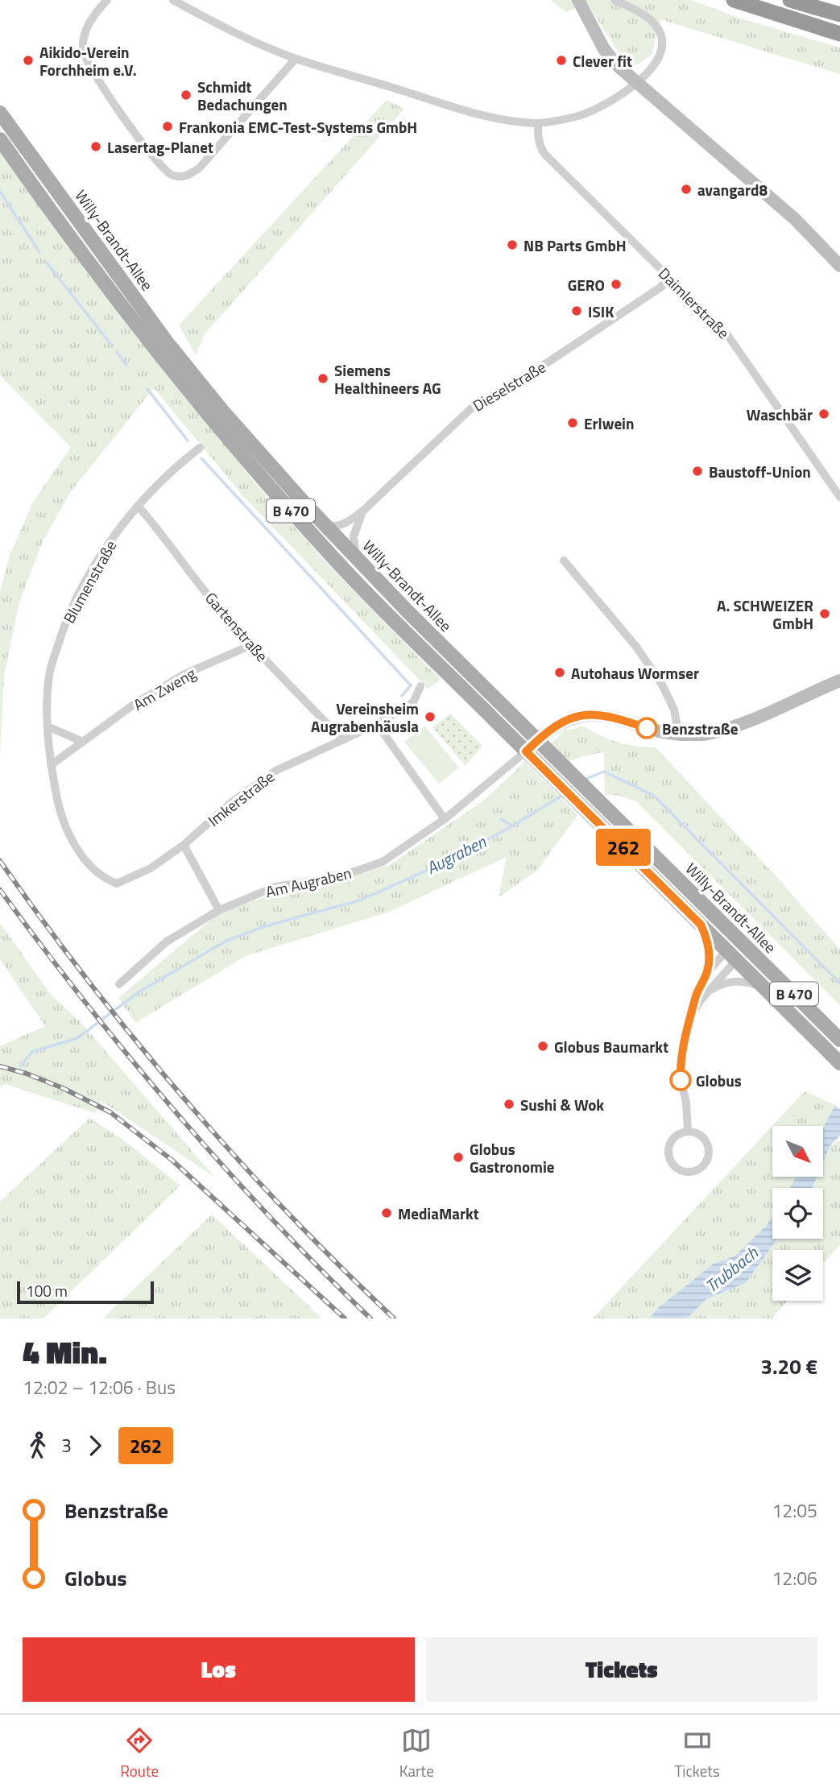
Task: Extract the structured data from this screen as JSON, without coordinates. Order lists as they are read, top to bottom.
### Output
{
  "streets": {
    "main road": ["Willy-Brandt-Allee", "B 470"],
    "street": [
      "Daimlerstraße",
      "Dieselstraße",
      "Blumenstraße",
      "Gartenstraße",
      "Am Zweng",
      "Imkerstraße",
      "Am Augraben"
    ]
  },
  "crossings": [
    ["Willy-Brandt-Allee", "Dieselstraße"],
    ["Daimlerstraße", "Dieselstraße"],
    ["B 470", "Am Augraben"],
    ["Blumenstraße", "Gartenstraße"],
    ["Blumenstraße", "Am Zweng"],
    ["Blumenstraße", "Imkerstraße"],
    ["Gartenstraße", "Am Zweng"],
    ["Gartenstraße", "Imkerstraße"]
  ],
  "water": ["Augraben", "Trubbach"],
  "places": [
    "Aikido-Verein Forchheim e.V.",
    "Clever fit",
    "Schmidt Bedachungen",
    "Frankonia EMC-Test-Systems GmbH",
    "Lasertag-Planet",
    "avangard8",
    "NB Parts GmbH",
    "GERO",
    "ISIK",
    "Siemens Healthineers AG",
    "Waschbär",
    "Erlwein",
    "Baustoff-Union",
    "A. SCHWEIZER GmbH",
    "Autohaus Wormser",
    "Vereinsheim Augrabenhäusla",
    "Benzstraße",
    "Globus Baumarkt",
    "Globus",
    "Sushi & Wok",
    "Globus Gastronomie",
    "MediaMarkt"
  ],
  "lines": ["bus line 262"],
  "scale_bar": "100 m",
  "north": "bottom right",
  "page": {
    "on_map": "262",
    "scale": "100 m",
    "heading": ["4 Min.", "12:02 – 12:06 · Bus", "3.20 €"],
    "legs": ["3", "262"],
    "list": [
      {
        "name": "Benzstraße",
        "value": "12:05"
      },
      {
        "name": "Globus",
        "value": "12:06"
      }
    ],
    "buttons": ["Los", "Tickets"],
    "tabs": ["Route", "Karte", "Tickets"]
  }
}
